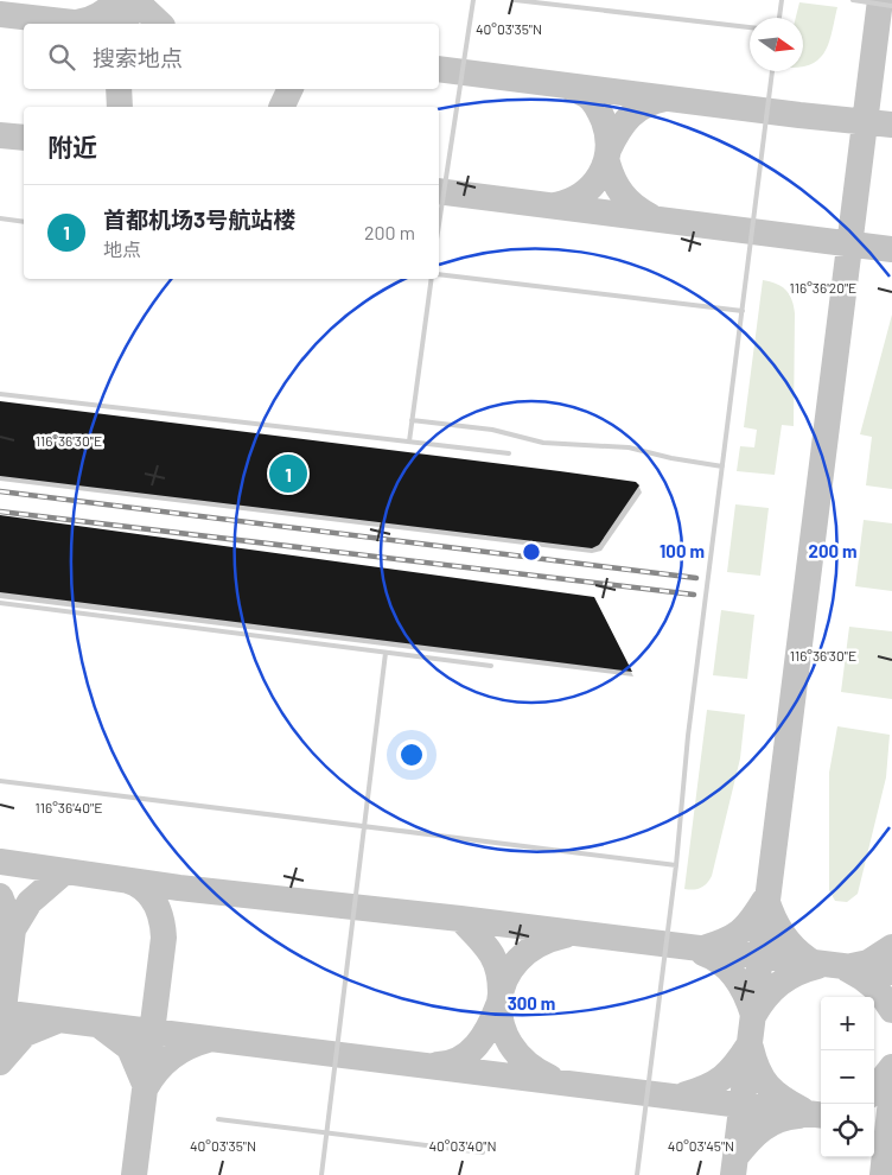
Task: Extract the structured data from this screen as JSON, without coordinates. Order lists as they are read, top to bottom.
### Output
{
  "north": "right",
  "page": {
    "search": "搜索地点",
    "heading": "附近",
    "list": [
      {
        "mark": "1",
        "name": "首都机场3号航站楼",
        "note": "地点",
        "value": "200 m"
      }
    ],
    "pins": "1",
    "map_buttons": ["+", "−"]
  },
  "coordinates": [
    "40°03'35\"N",
    "116°36'20\"E",
    "116°36'30\"E",
    "116°36'40\"E",
    "40°03'40\"N",
    "40°03'45\"N"
  ],
  "rings": ["100 m", "200 m", "300 m"]
}
